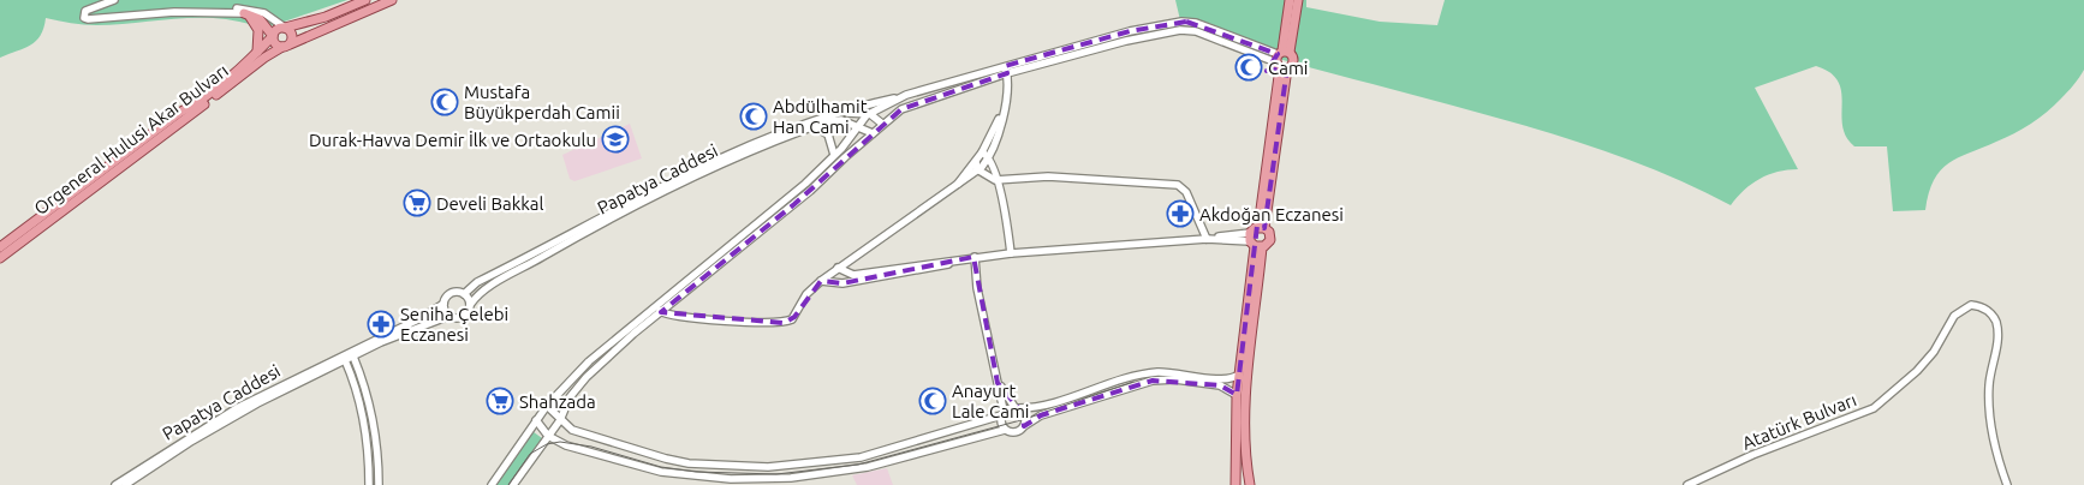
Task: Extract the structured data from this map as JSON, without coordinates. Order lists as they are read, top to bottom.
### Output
{
  "streets": {
    "main road": ["Orgeneral Hulusi Akar Bulvarı"],
    "street": ["Papatya Caddesi", "Atatürk Bulvarı"]
  },
  "places": {
    "mosque": [
      "Cami",
      "Mustafa Büyükperdah Camii",
      "Abdülhamit Han Cami",
      "Anayurt Lale Cami"
    ],
    "school or university": ["Durak-Havva Demir İlk ve Ortaokulu"],
    "supermarket": ["Develi Bakkal", "Shahzada"],
    "pharmacy": ["Akdoğan Eczanesi", "Seniha Çelebi Eczanesi"]
  }
}
